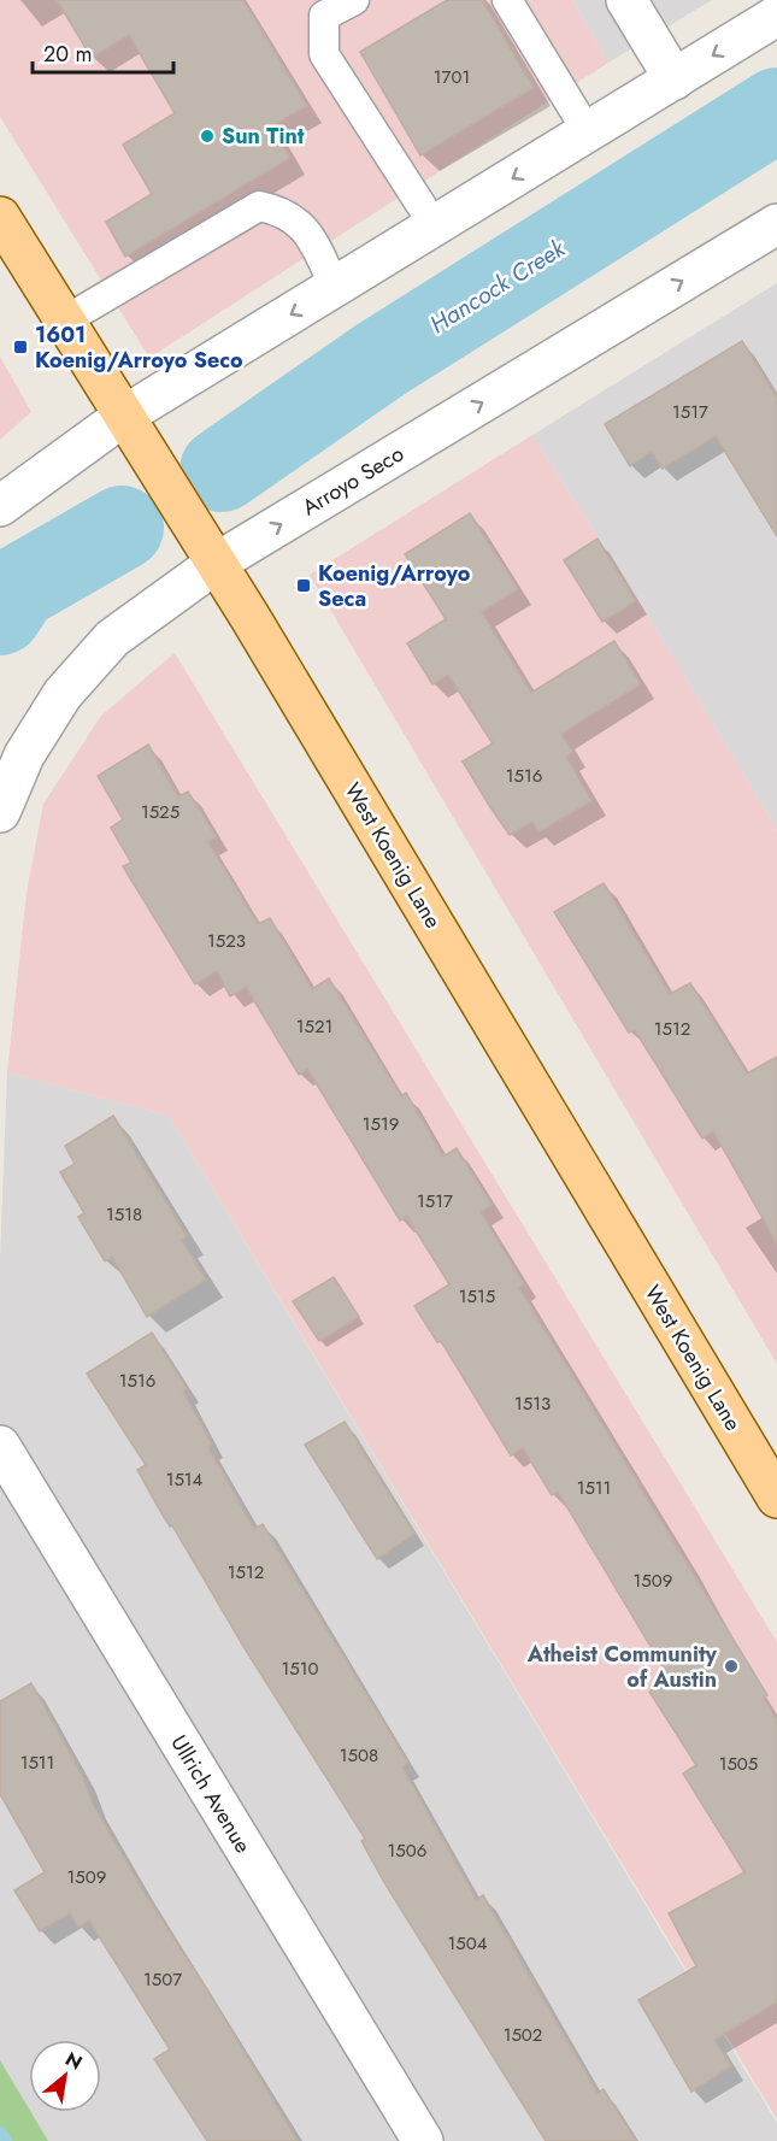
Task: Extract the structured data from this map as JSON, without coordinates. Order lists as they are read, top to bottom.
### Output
{
  "streets": {
    "main road": ["West Koenig Lane"],
    "street": ["Arroyo Seco", "Ullrich Avenue"]
  },
  "crossings": [
    ["Arroyo Seco", "West Koenig Lane"]
  ],
  "water": ["Hancock Creek"],
  "places": {
    "other": ["Sun Tint", "Atheist Community of Austin"],
    "transit": ["1601 Koenig/Arroyo Seco", "Koenig/Arroyo Seca"]
  },
  "house_numbers": [
    "1701",
    "1517",
    "1516",
    "1525",
    "1523",
    "1521",
    "1512",
    "1519",
    "1517",
    "1518",
    "1515",
    "1516",
    "1513",
    "1514",
    "1511",
    "1512",
    "1509",
    "1510",
    "1508",
    "1511",
    "1505",
    "1506",
    "1509",
    "1504",
    "1507",
    "1502"
  ],
  "scale_bar": "20 m",
  "north": "top right"
}
